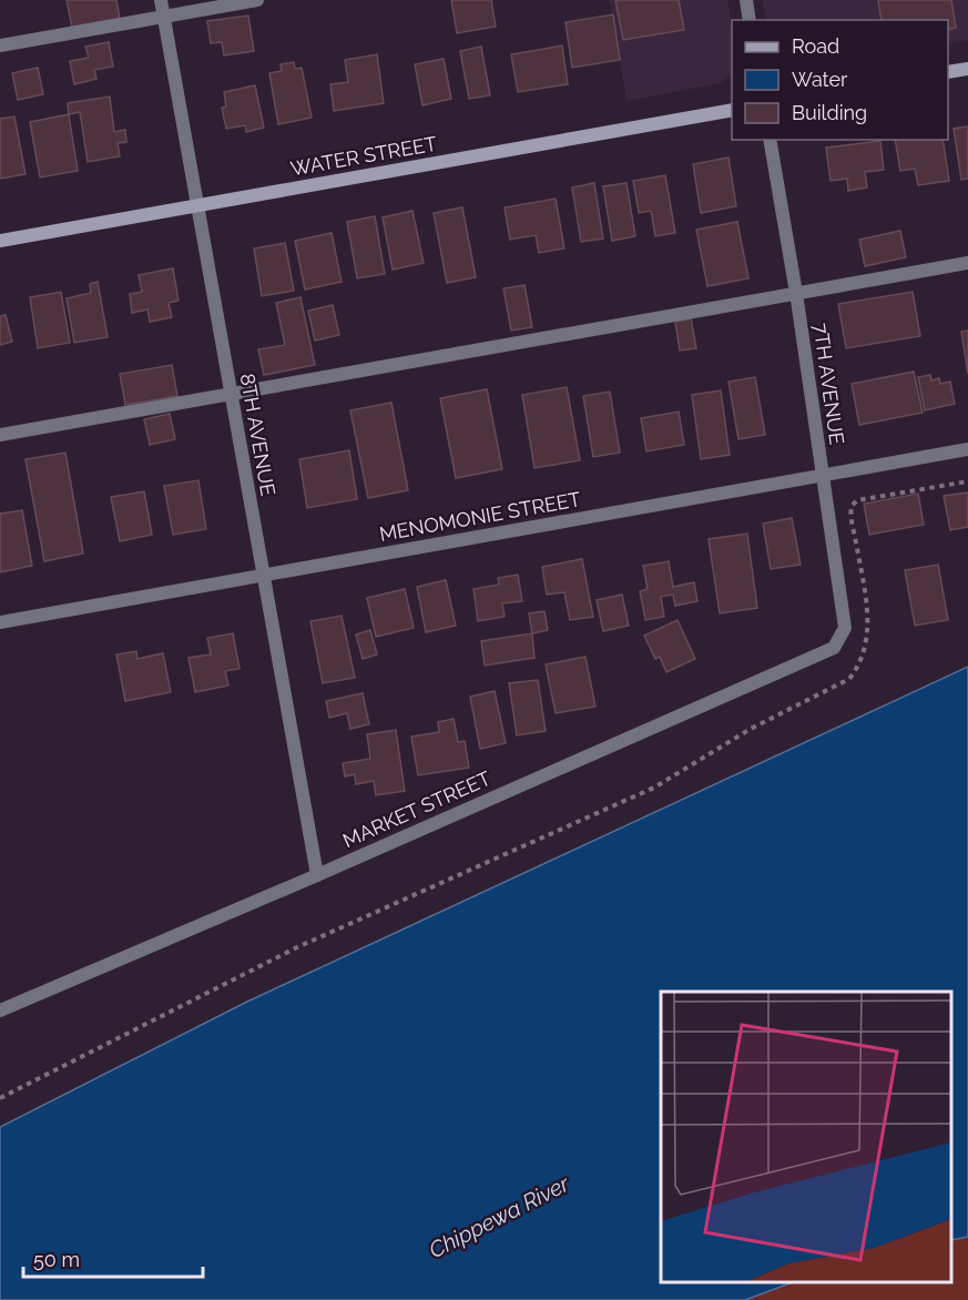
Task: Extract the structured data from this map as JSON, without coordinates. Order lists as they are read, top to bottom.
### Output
{
  "streets": {
    "main road": ["WATER STREET"],
    "street": [
      "7TH AVENUE",
      "8TH AVENUE",
      "MENOMONIE STREET",
      "MARKET STREET"
    ]
  },
  "crossings": [
    ["WATER STREET", "8TH AVENUE"],
    ["7TH AVENUE", "MENOMONIE STREET"],
    ["7TH AVENUE", "MARKET STREET"],
    ["8TH AVENUE", "MENOMONIE STREET"],
    ["8TH AVENUE", "MARKET STREET"]
  ],
  "water": ["Chippewa River"],
  "legend": ["Road", "Water", "Building"],
  "scale_bar": "50 m"
}
